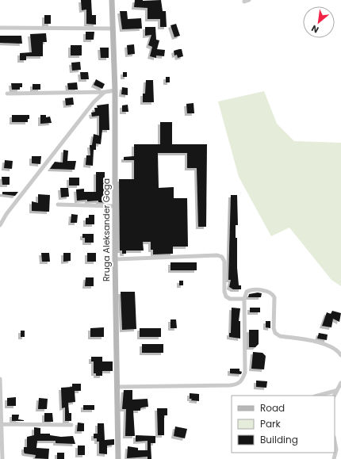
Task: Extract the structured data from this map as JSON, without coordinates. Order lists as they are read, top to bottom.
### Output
{
  "streets": {
    "main road": ["Rruga Aleksander Goga"]
  },
  "legend": ["Road", "Park", "Building"],
  "north": "bottom left"
}
